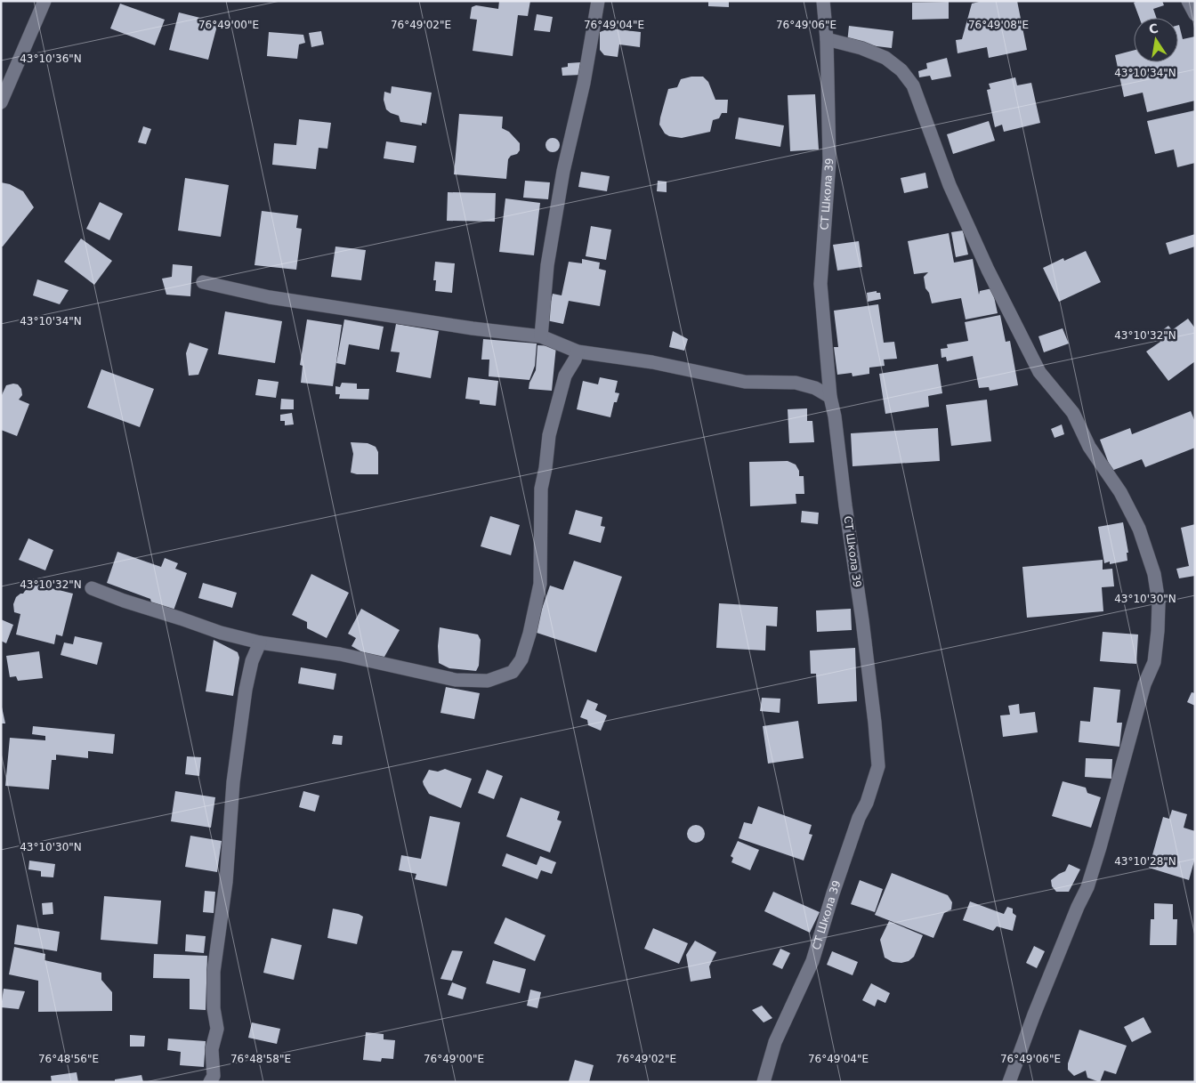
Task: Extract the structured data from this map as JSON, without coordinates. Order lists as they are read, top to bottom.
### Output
{
  "streets": {
    "street": ["СТ Школа 39"]
  },
  "north": "top",
  "coordinates": [
    "76°49'00\"E",
    "76°49'02\"E",
    "76°49'04\"E",
    "76°49'06\"E",
    "76°49'08\"E",
    "43°10'36\"N",
    "43°10'34\"N",
    "43°10'32\"N",
    "43°10'30\"N",
    "43°10'28\"N",
    "76°48'56\"E",
    "76°48'58\"E"
  ]
}
